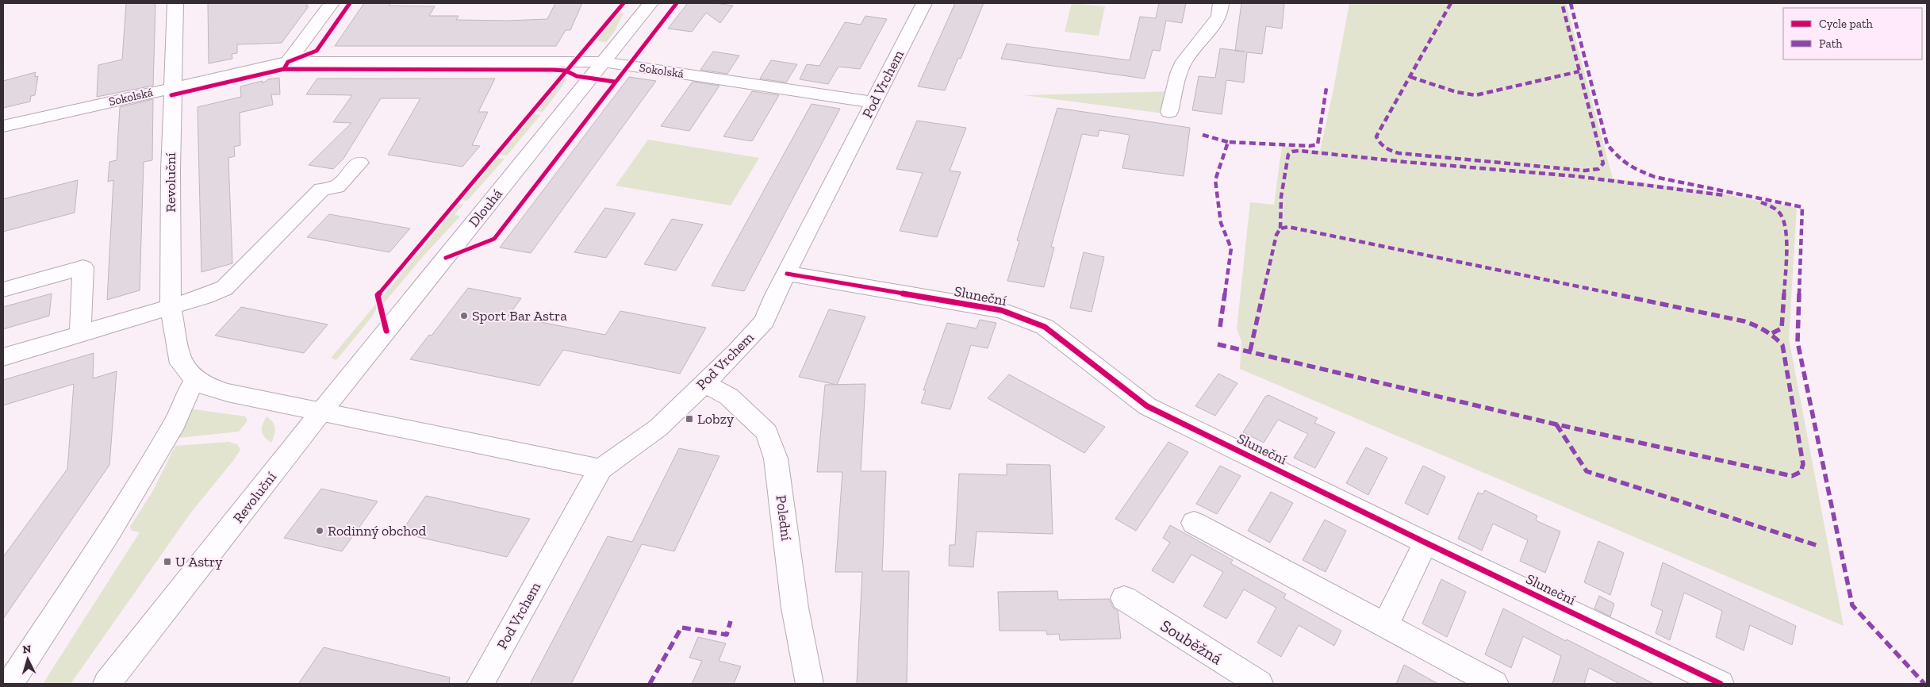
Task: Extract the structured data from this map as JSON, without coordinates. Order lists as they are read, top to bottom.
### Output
{
  "streets": {
    "street": [
      "Sokolská",
      "Pod Vrchem",
      "Revoluční",
      "Dlouhá",
      "Sluneční",
      "Polední",
      "Souběžná"
    ]
  },
  "crossings": [
    ["Sokolská", "Pod Vrchem"],
    ["Sokolská", "Revoluční"],
    ["Sokolská", "Dlouhá"],
    ["Pod Vrchem", "Sluneční"],
    ["Pod Vrchem", "Polední"],
    ["Revoluční", "Dlouhá"]
  ],
  "places": {
    "other": ["Sport Bar Astra", "Rodinný obchod"],
    "transit": ["Lobzy", "U Astry"]
  },
  "legend": ["Cycle path", "Path"],
  "north": "top"
}
